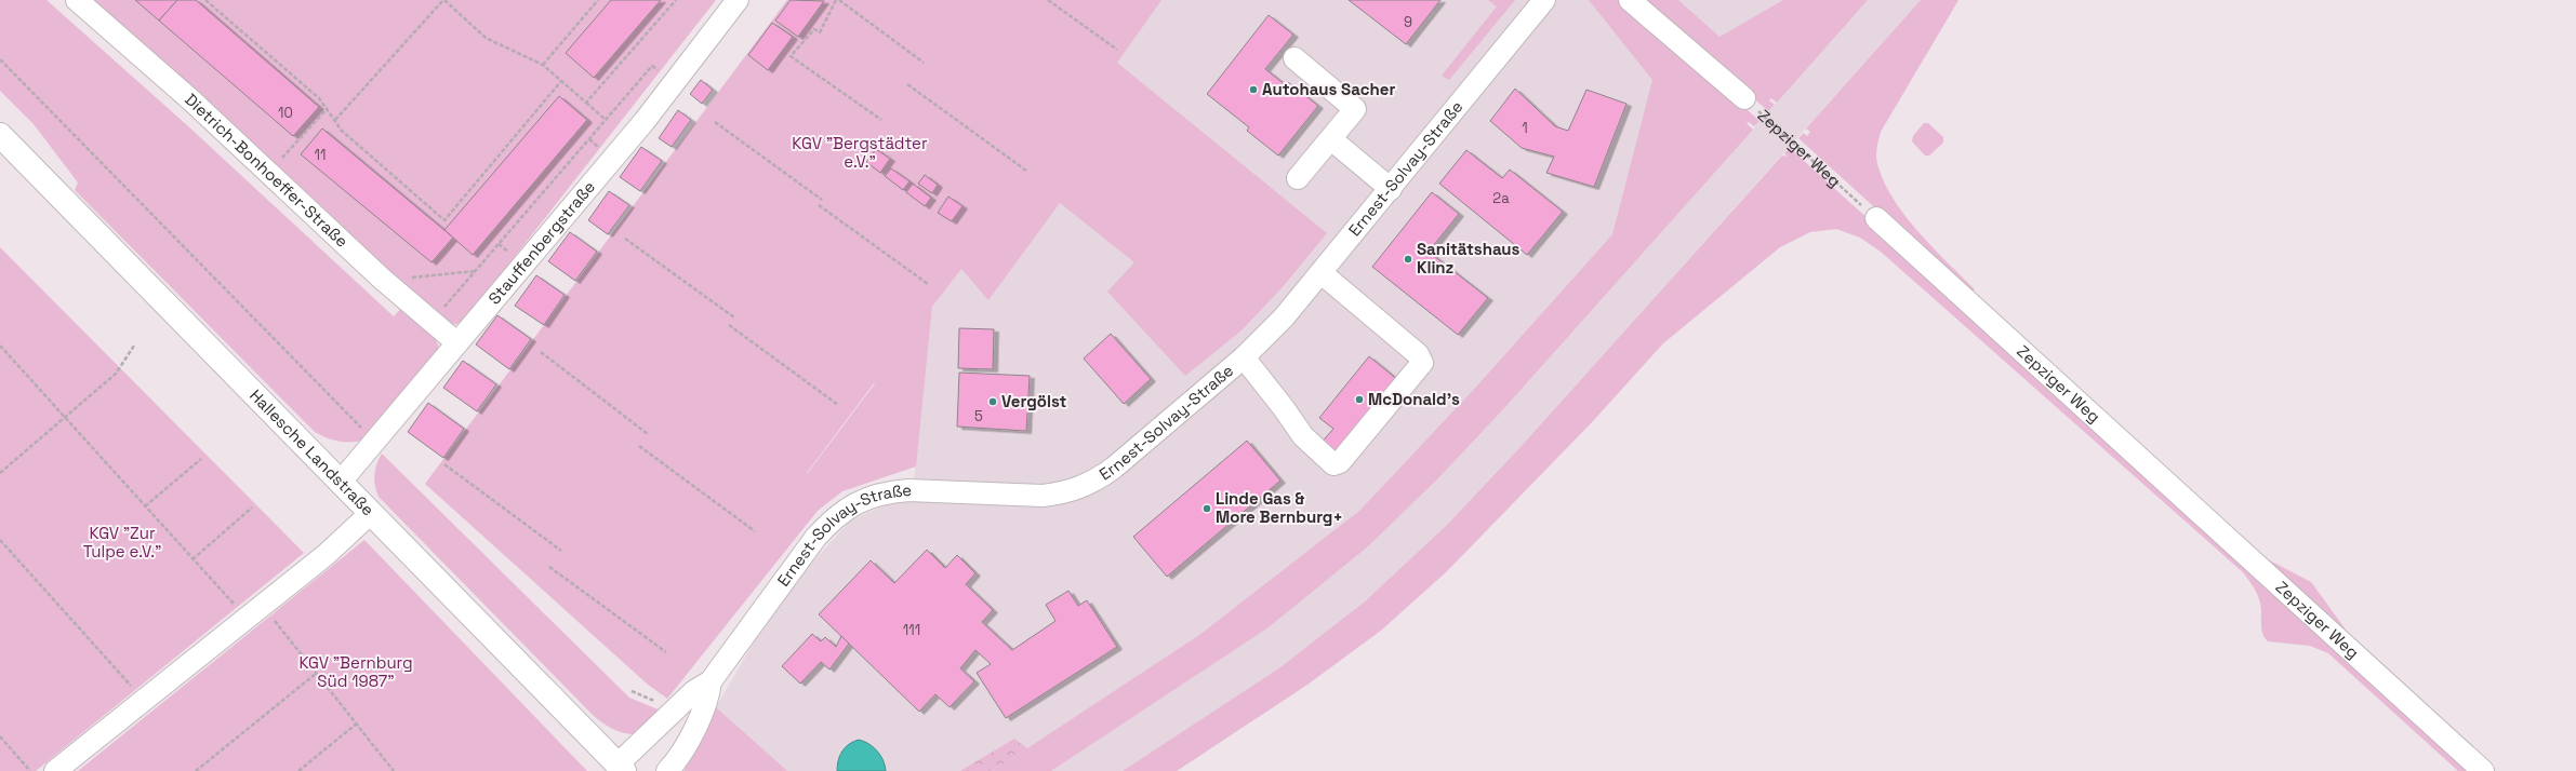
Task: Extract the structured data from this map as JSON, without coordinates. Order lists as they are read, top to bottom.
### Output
{
  "streets": {
    "main road": ["Hallesche Landstraße"],
    "street": [
      "Zepziger Weg",
      "Ernest-Solvay-Straße",
      "Dietrich-Bonhoeffer-Straße",
      "Stauffenbergstraße"
    ]
  },
  "crossings": [
    ["Ernest-Solvay-Straße", "Hallesche Landstraße"],
    ["Dietrich-Bonhoeffer-Straße", "Stauffenbergstraße"],
    ["Stauffenbergstraße", "Hallesche Landstraße"]
  ],
  "parks": ["KGV \"Bergstädter e.V.\"", "KGV \"Zur Tulpe e.V.\"", "KGV \"Bernburg Süd 1987\""],
  "places": [
    "Autohaus Sacher",
    "Sanitätshaus Klinz",
    "McDonald's",
    "Vergölst",
    "Linde Gas & More Bernburg+"
  ],
  "house_numbers": [
    "9",
    "10",
    "1",
    "11",
    "2a",
    "5",
    "111"
  ]
}
